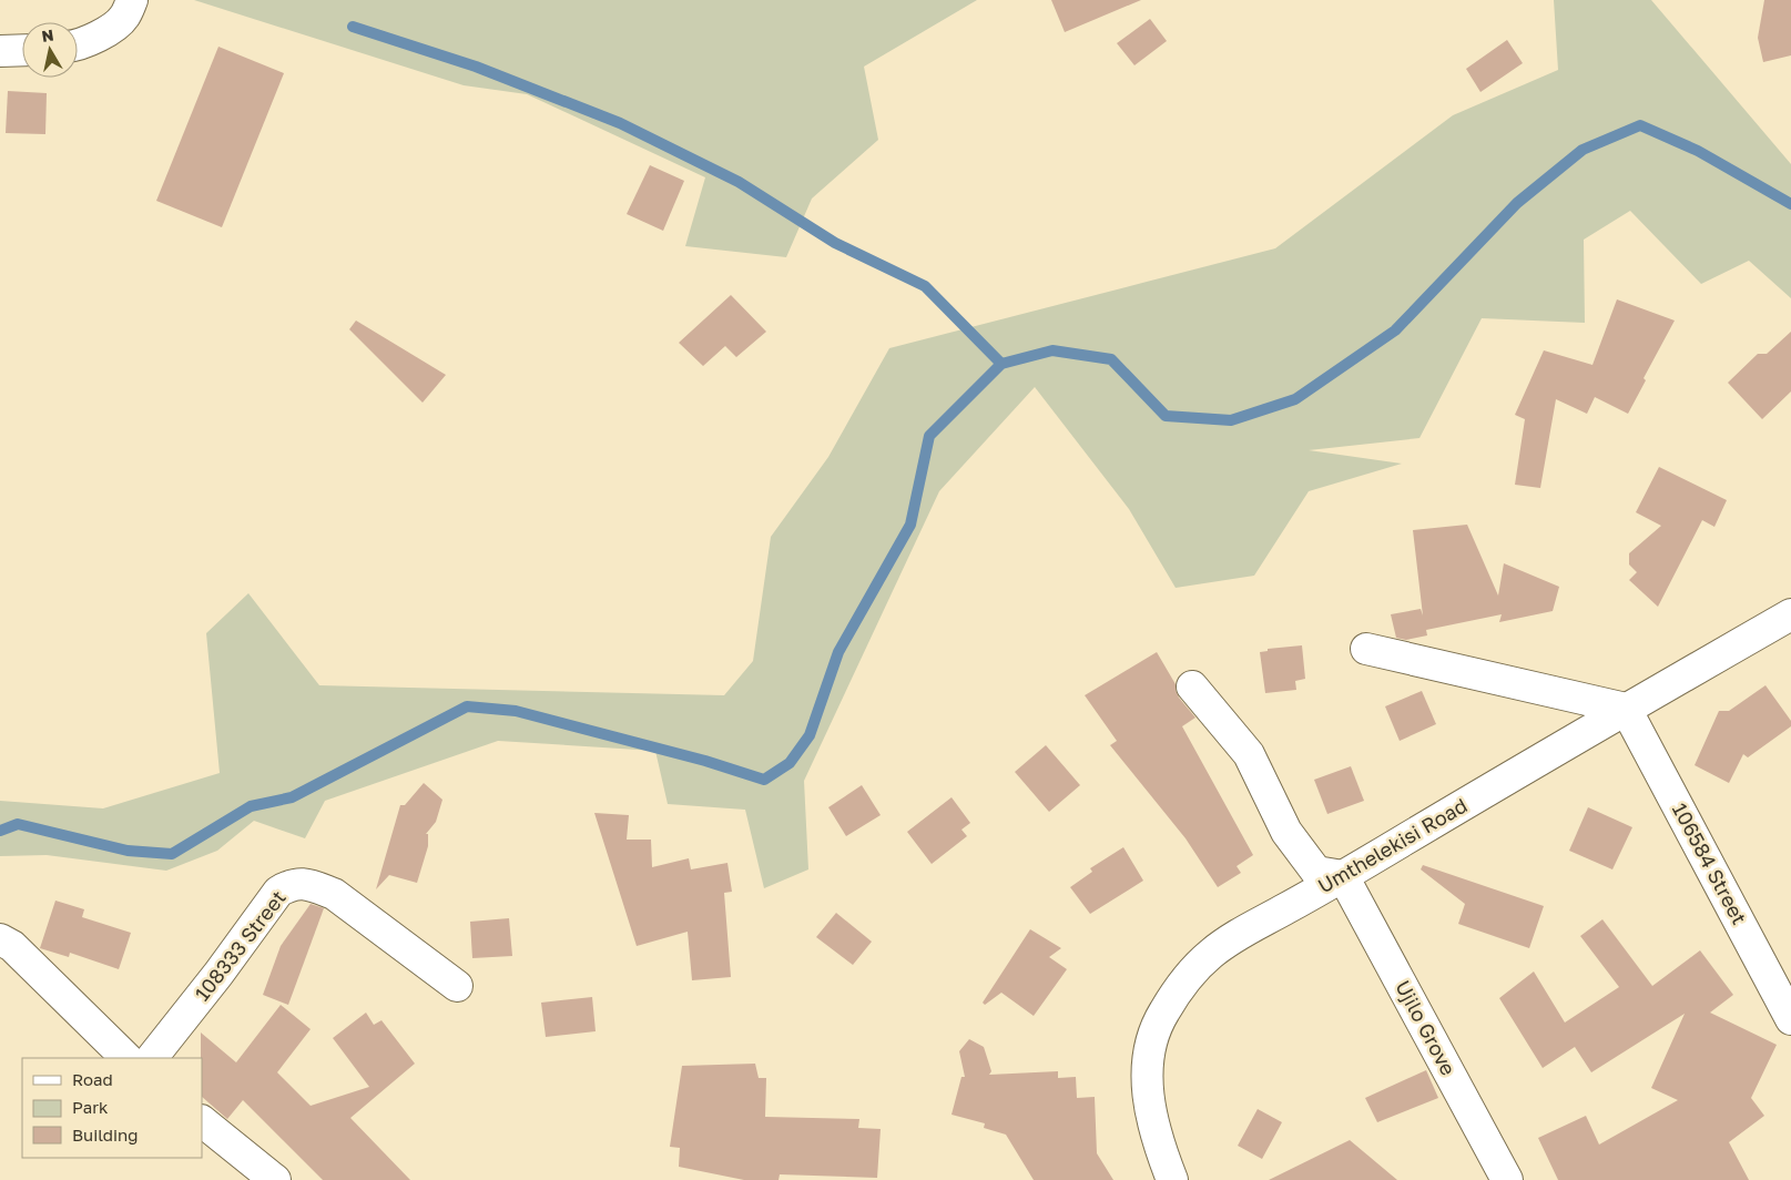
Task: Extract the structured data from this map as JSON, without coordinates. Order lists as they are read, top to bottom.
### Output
{
  "streets": {
    "street": [
      "Umthelekisi Road",
      "106584 Street",
      "108333 Street",
      "Ujilo Grove"
    ]
  },
  "crossings": [
    ["Umthelekisi Road", "106584 Street"],
    ["Umthelekisi Road", "Ujilo Grove"]
  ],
  "legend": ["Road", "Park", "Building"],
  "north": "top"
}
